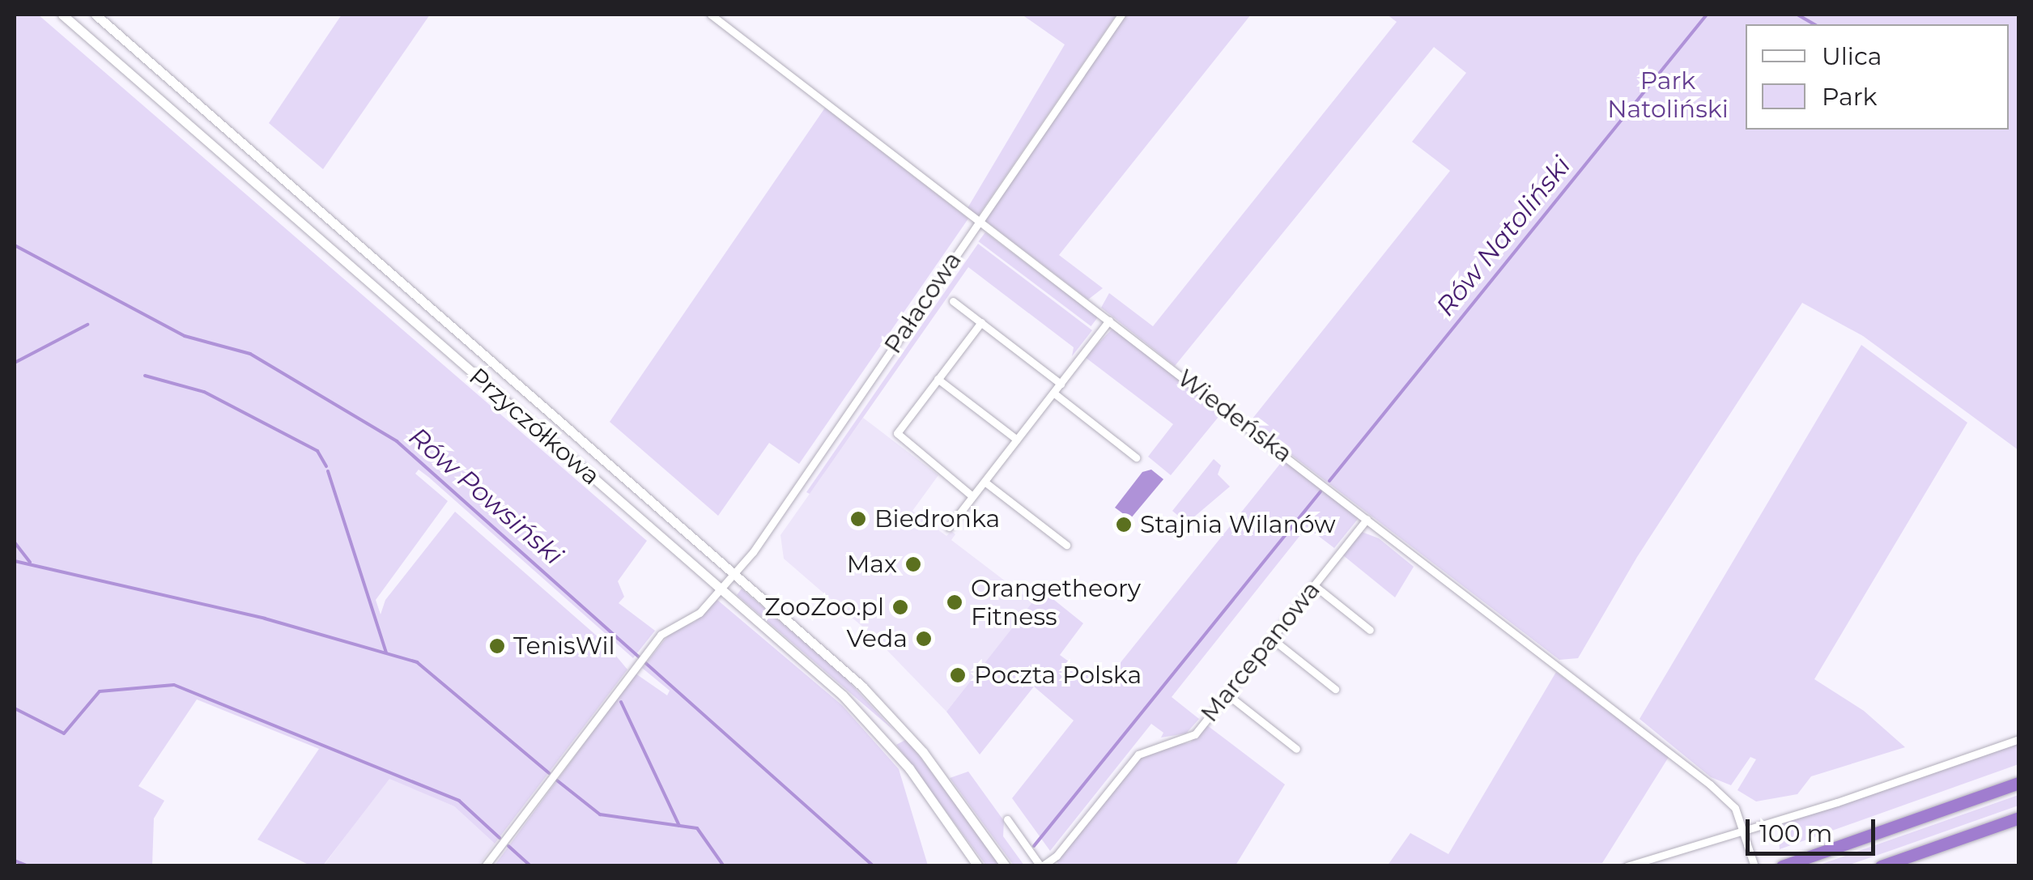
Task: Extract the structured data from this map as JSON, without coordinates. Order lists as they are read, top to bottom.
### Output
{
  "streets": {
    "main road": ["Przyczółkowa"],
    "street": ["Pałacowa", "Wiedeńska", "Marcepanowa"]
  },
  "crossings": [
    ["Pałacowa", "Wiedeńska"],
    ["Pałacowa", "Przyczółkowa"],
    ["Wiedeńska", "Marcepanowa"]
  ],
  "water": ["Rów Natoliński", "Rów Powsiński"],
  "parks": ["Park Natoliński"],
  "places": [
    "Biedronka",
    "Stajnia Wilanów",
    "Max",
    "Orangetheory Fitness",
    "ZooZoo.pl",
    "Veda",
    "TenisWil",
    "Poczta Polska"
  ],
  "legend": ["Ulica", "Park"],
  "scale_bar": "100 m"
}
